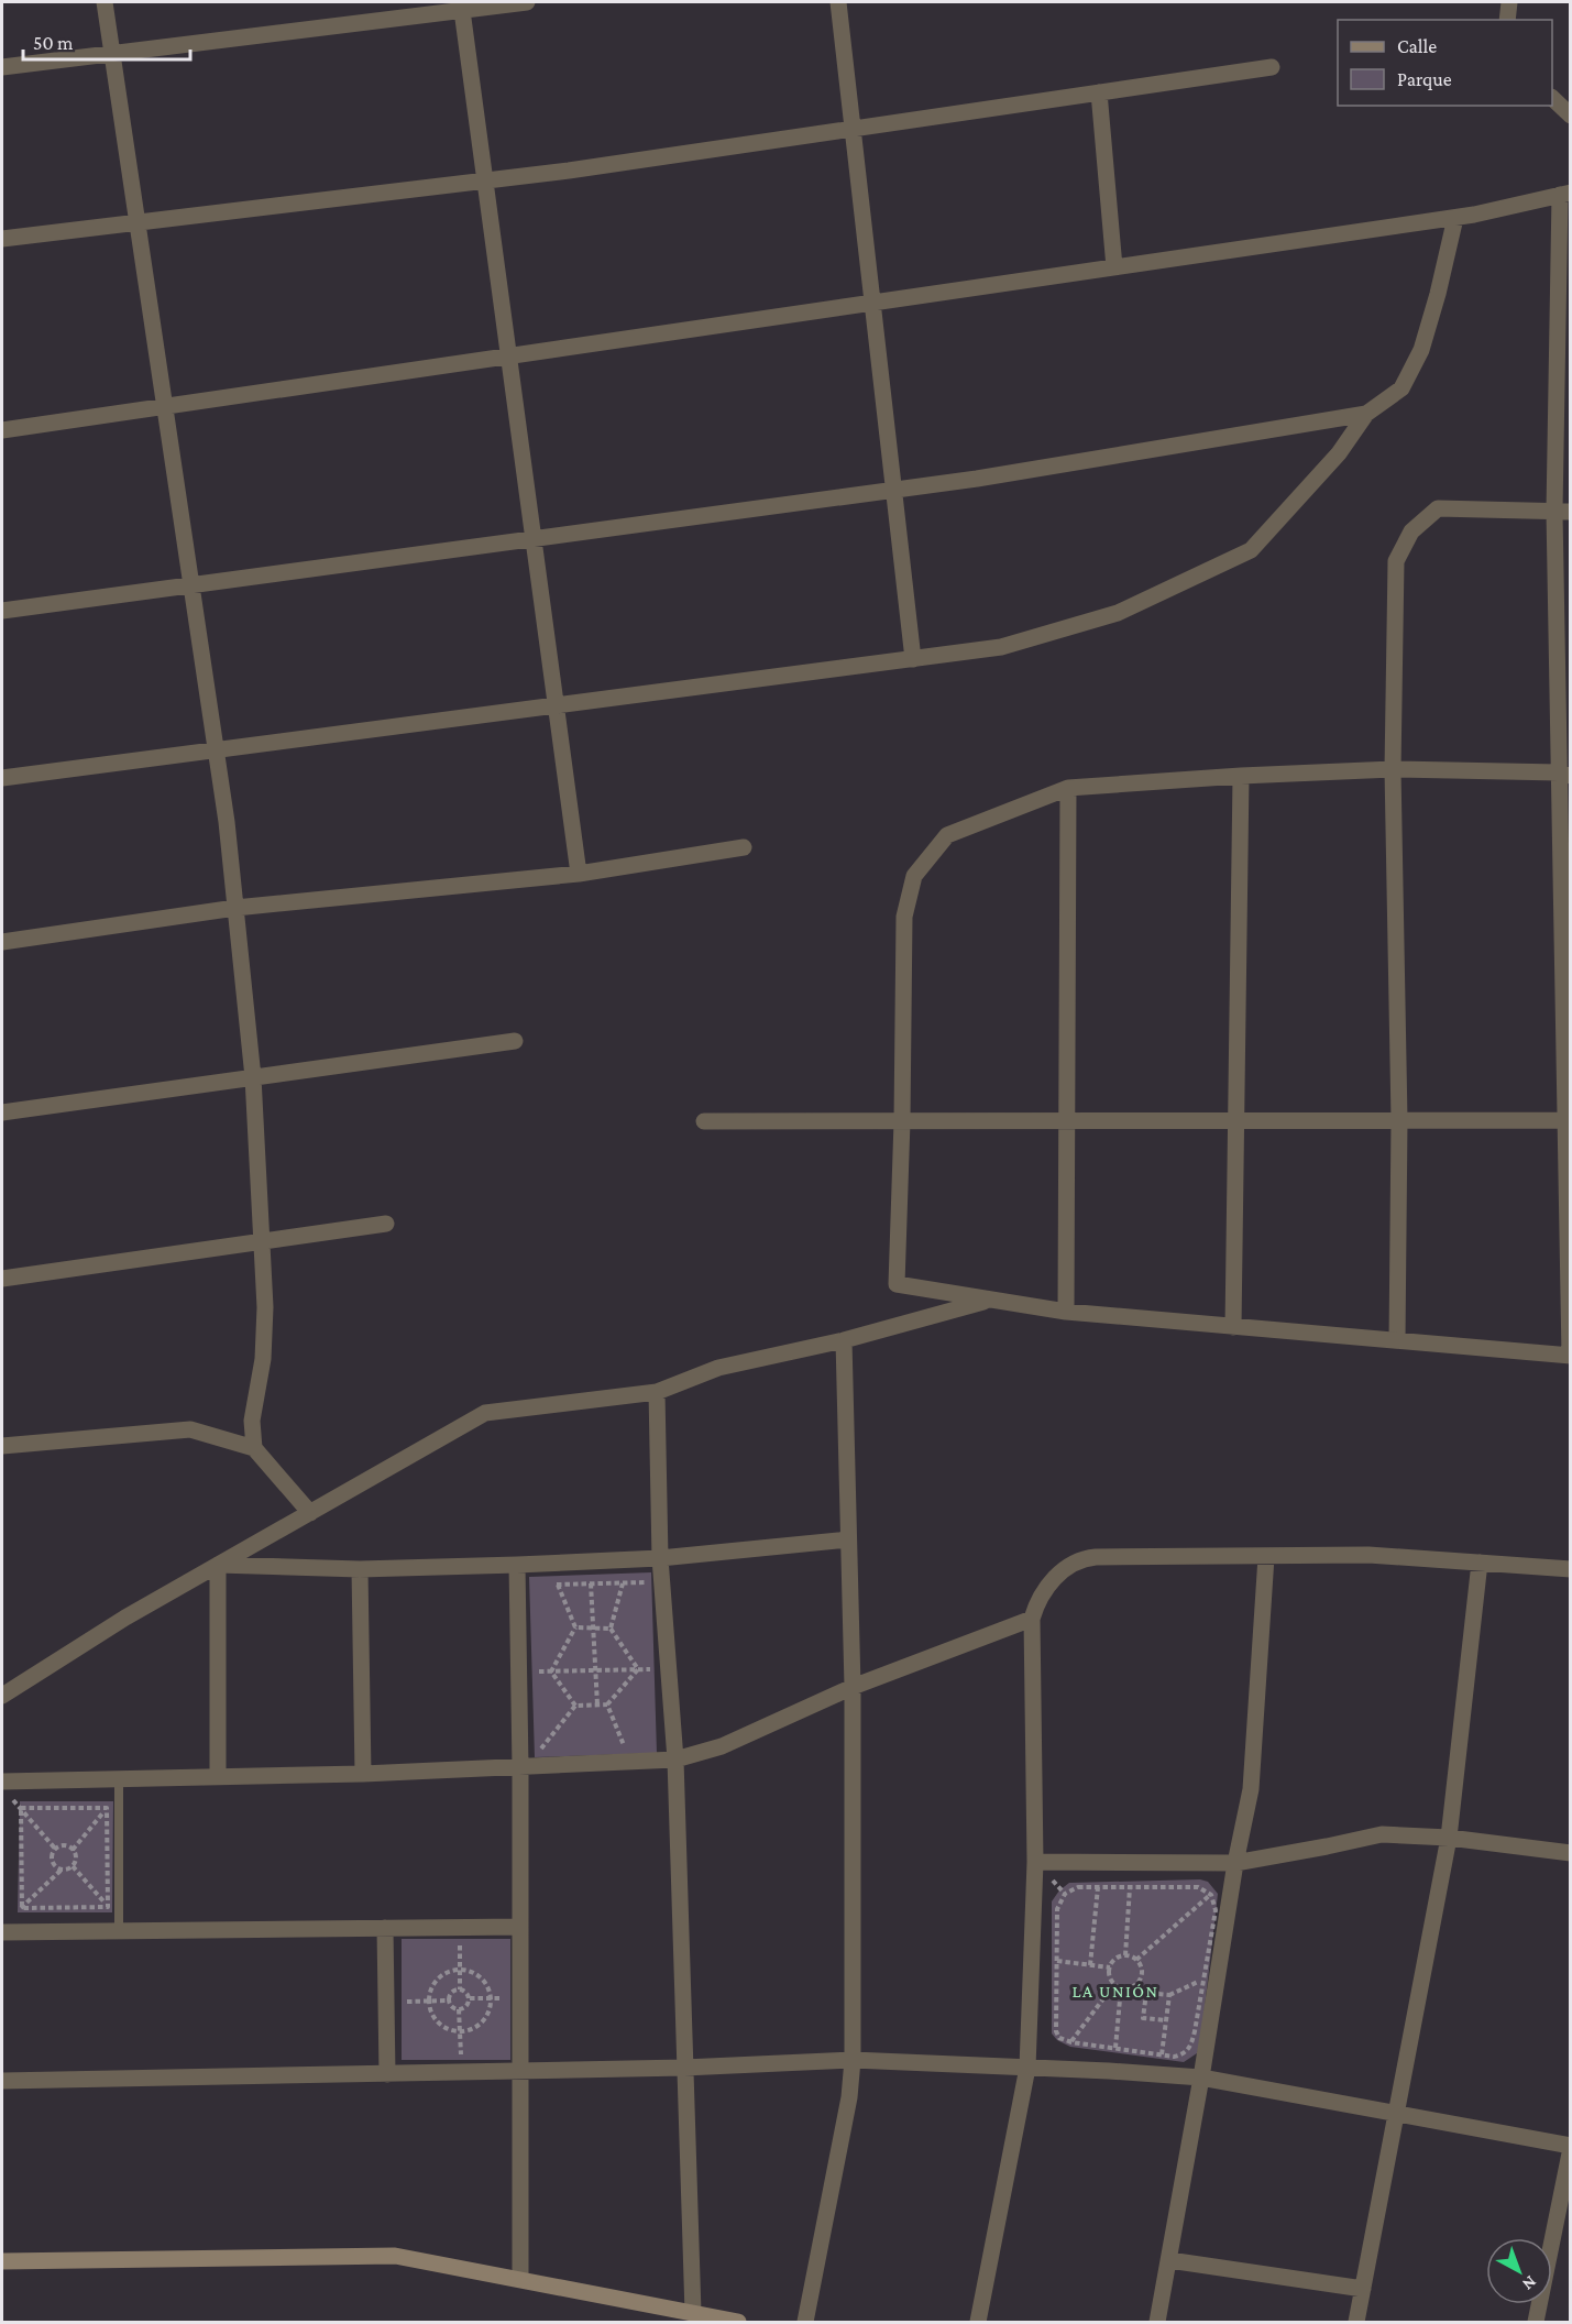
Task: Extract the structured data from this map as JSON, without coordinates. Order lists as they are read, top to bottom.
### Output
{
  "districts": ["LA UNIÓN"],
  "legend": ["Calle", "Parque"],
  "scale_bar": "50 m",
  "north": "bottom right"
}
